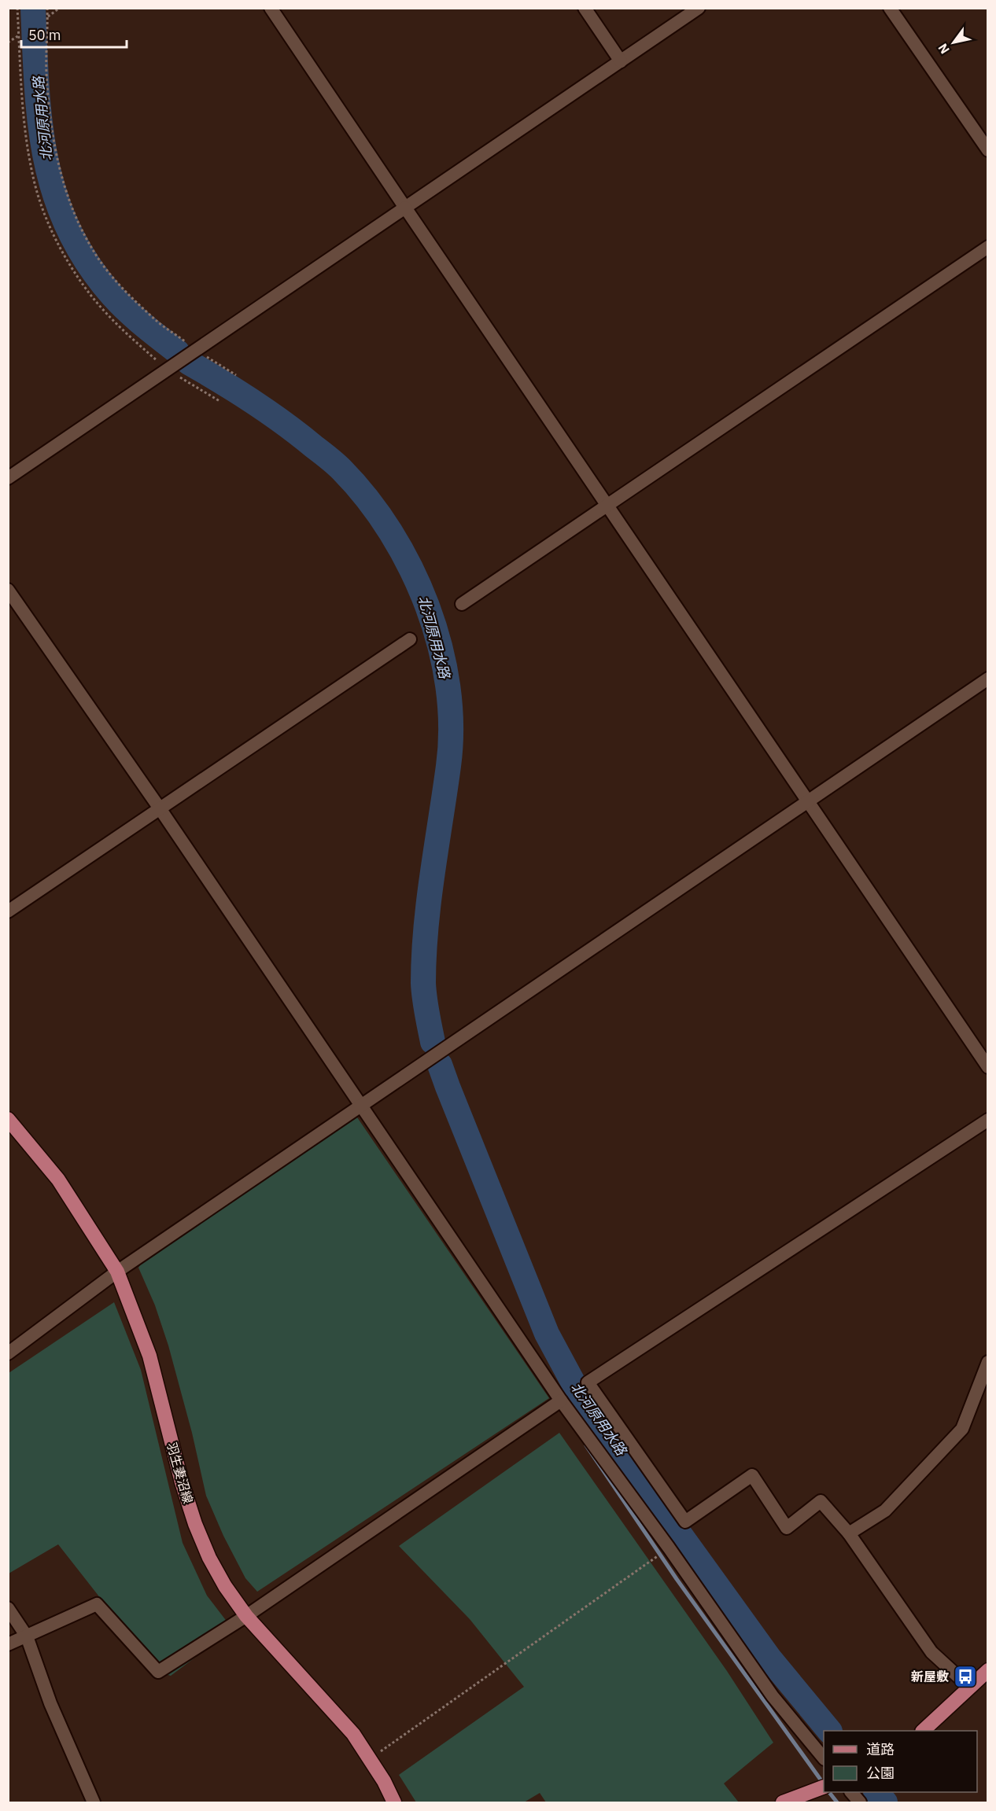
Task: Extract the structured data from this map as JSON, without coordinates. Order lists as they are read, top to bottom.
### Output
{
  "streets": {
    "main road": ["羽生妻沼線"]
  },
  "water": ["北河原用水路"],
  "places": {
    "bus stop": ["新屋敷"]
  },
  "legend": ["道路", "公園"],
  "scale_bar": "50 m",
  "north": "bottom left"
}
